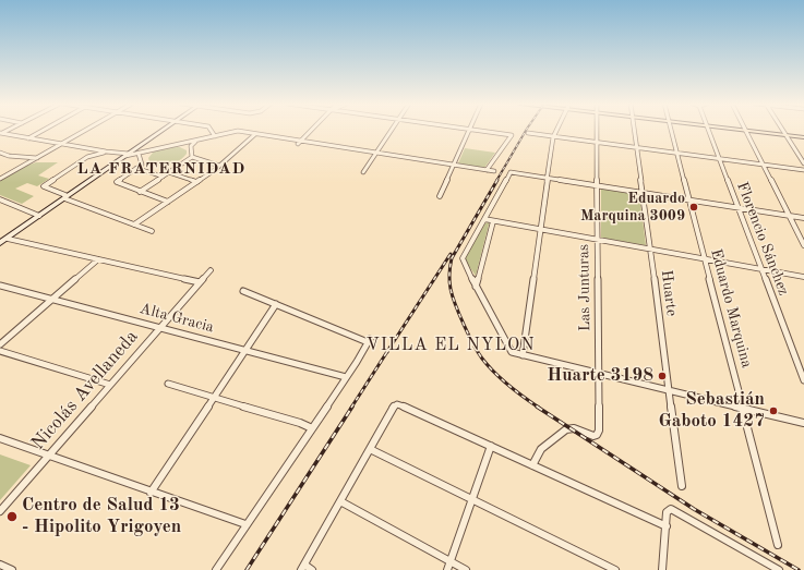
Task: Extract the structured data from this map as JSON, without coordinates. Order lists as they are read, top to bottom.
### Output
{
  "streets": {
    "street": [
      "Florencio Sánchez",
      "Las Junturas",
      "Huarte",
      "Eduardo Marquina",
      "Alta Gracia",
      "Nicolás Avellaneda"
    ]
  },
  "crossings": [
    ["Alta Gracia", "Nicolás Avellaneda"]
  ],
  "districts": ["LA FRATERNIDAD", "VILLA EL NYLON"],
  "places": [
    "Eduardo Marquina 3009",
    "Huarte 3198",
    "Sebastián Gaboto 1427",
    "Centro de Salud 13 - Hipolito Yrigoyen"
  ]
}
